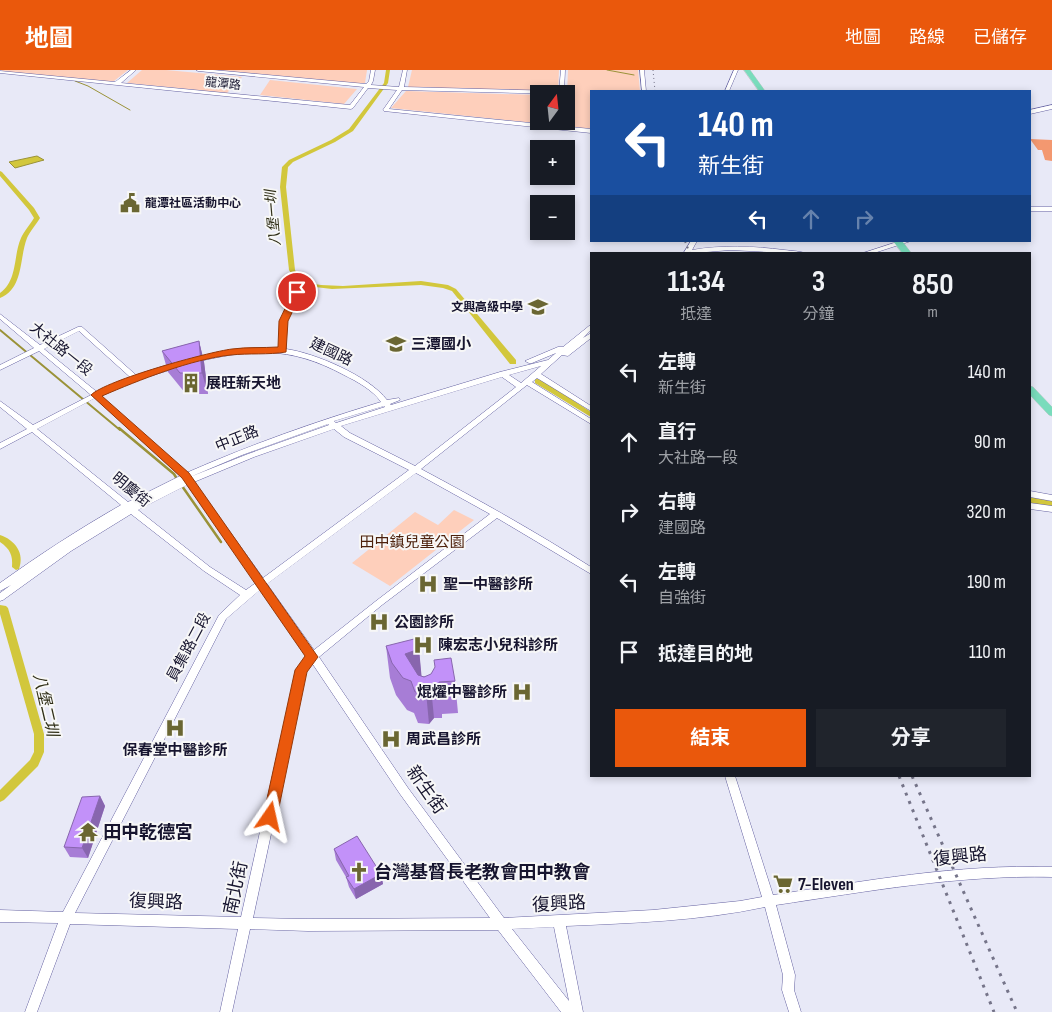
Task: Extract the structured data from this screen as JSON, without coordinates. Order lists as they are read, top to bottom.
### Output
{
  "streets": {
    "street": [
      "龍潭路",
      "大社路一段",
      "建國路",
      "中正路",
      "明慶街",
      "員集路二段",
      "新生街",
      "復興路",
      "南北街"
    ]
  },
  "crossings": [
    ["大社路一段", "建國路"],
    ["大社路一段", "中正路"],
    ["大社路一段", "員集路二段"],
    ["大社路一段", "新生街"],
    ["建國路", "中正路"],
    ["建國路", "明慶街"],
    ["中正路", "明慶街"],
    ["明慶街", "員集路二段"],
    ["員集路二段", "新生街"],
    ["員集路二段", "復興路"],
    ["新生街", "復興路"],
    ["新生街", "南北街"],
    ["復興路", "南北街"]
  ],
  "water": ["八堡一圳", "八堡二圳"],
  "parks": ["田中鎮兒童公園"],
  "places": {
    "public building": ["龍潭社區活動中心"],
    "school or university": ["文興高級中學", "三潭國小"],
    "building": ["展旺新天地"],
    "hospital": [
      "聖一中醫診所",
      "公園診所",
      "陳宏志小兒科診所",
      "焜燿中醫診所",
      "保春堂中醫診所",
      "周武昌診所"
    ],
    "temple": ["田中乾德宮"],
    "church": ["台灣基督長老教會田中教會"],
    "supermarket": ["7-Eleven"]
  },
  "north": "top",
  "page": {
    "header": "地圖",
    "nav": ["地圖", "路線", "已儲存"],
    "map_buttons": ["+", "−"],
    "turn": ["140 m", "新生街"],
    "eta": [
      "11:34",
      "抵達",
      "3",
      "分鐘",
      "850",
      "m"
    ],
    "list": [
      {
        "name": "左轉",
        "note": "新生街",
        "value": "140 m"
      },
      {
        "name": "直行",
        "note": "大社路一段",
        "value": "90 m"
      },
      {
        "name": "右轉",
        "note": "建國路",
        "value": "320 m"
      },
      {
        "name": "左轉",
        "note": "自強街",
        "value": "190 m"
      },
      {
        "name": "抵達目的地",
        "value": "110 m"
      }
    ],
    "buttons": ["結束", "分享"]
  }
}
